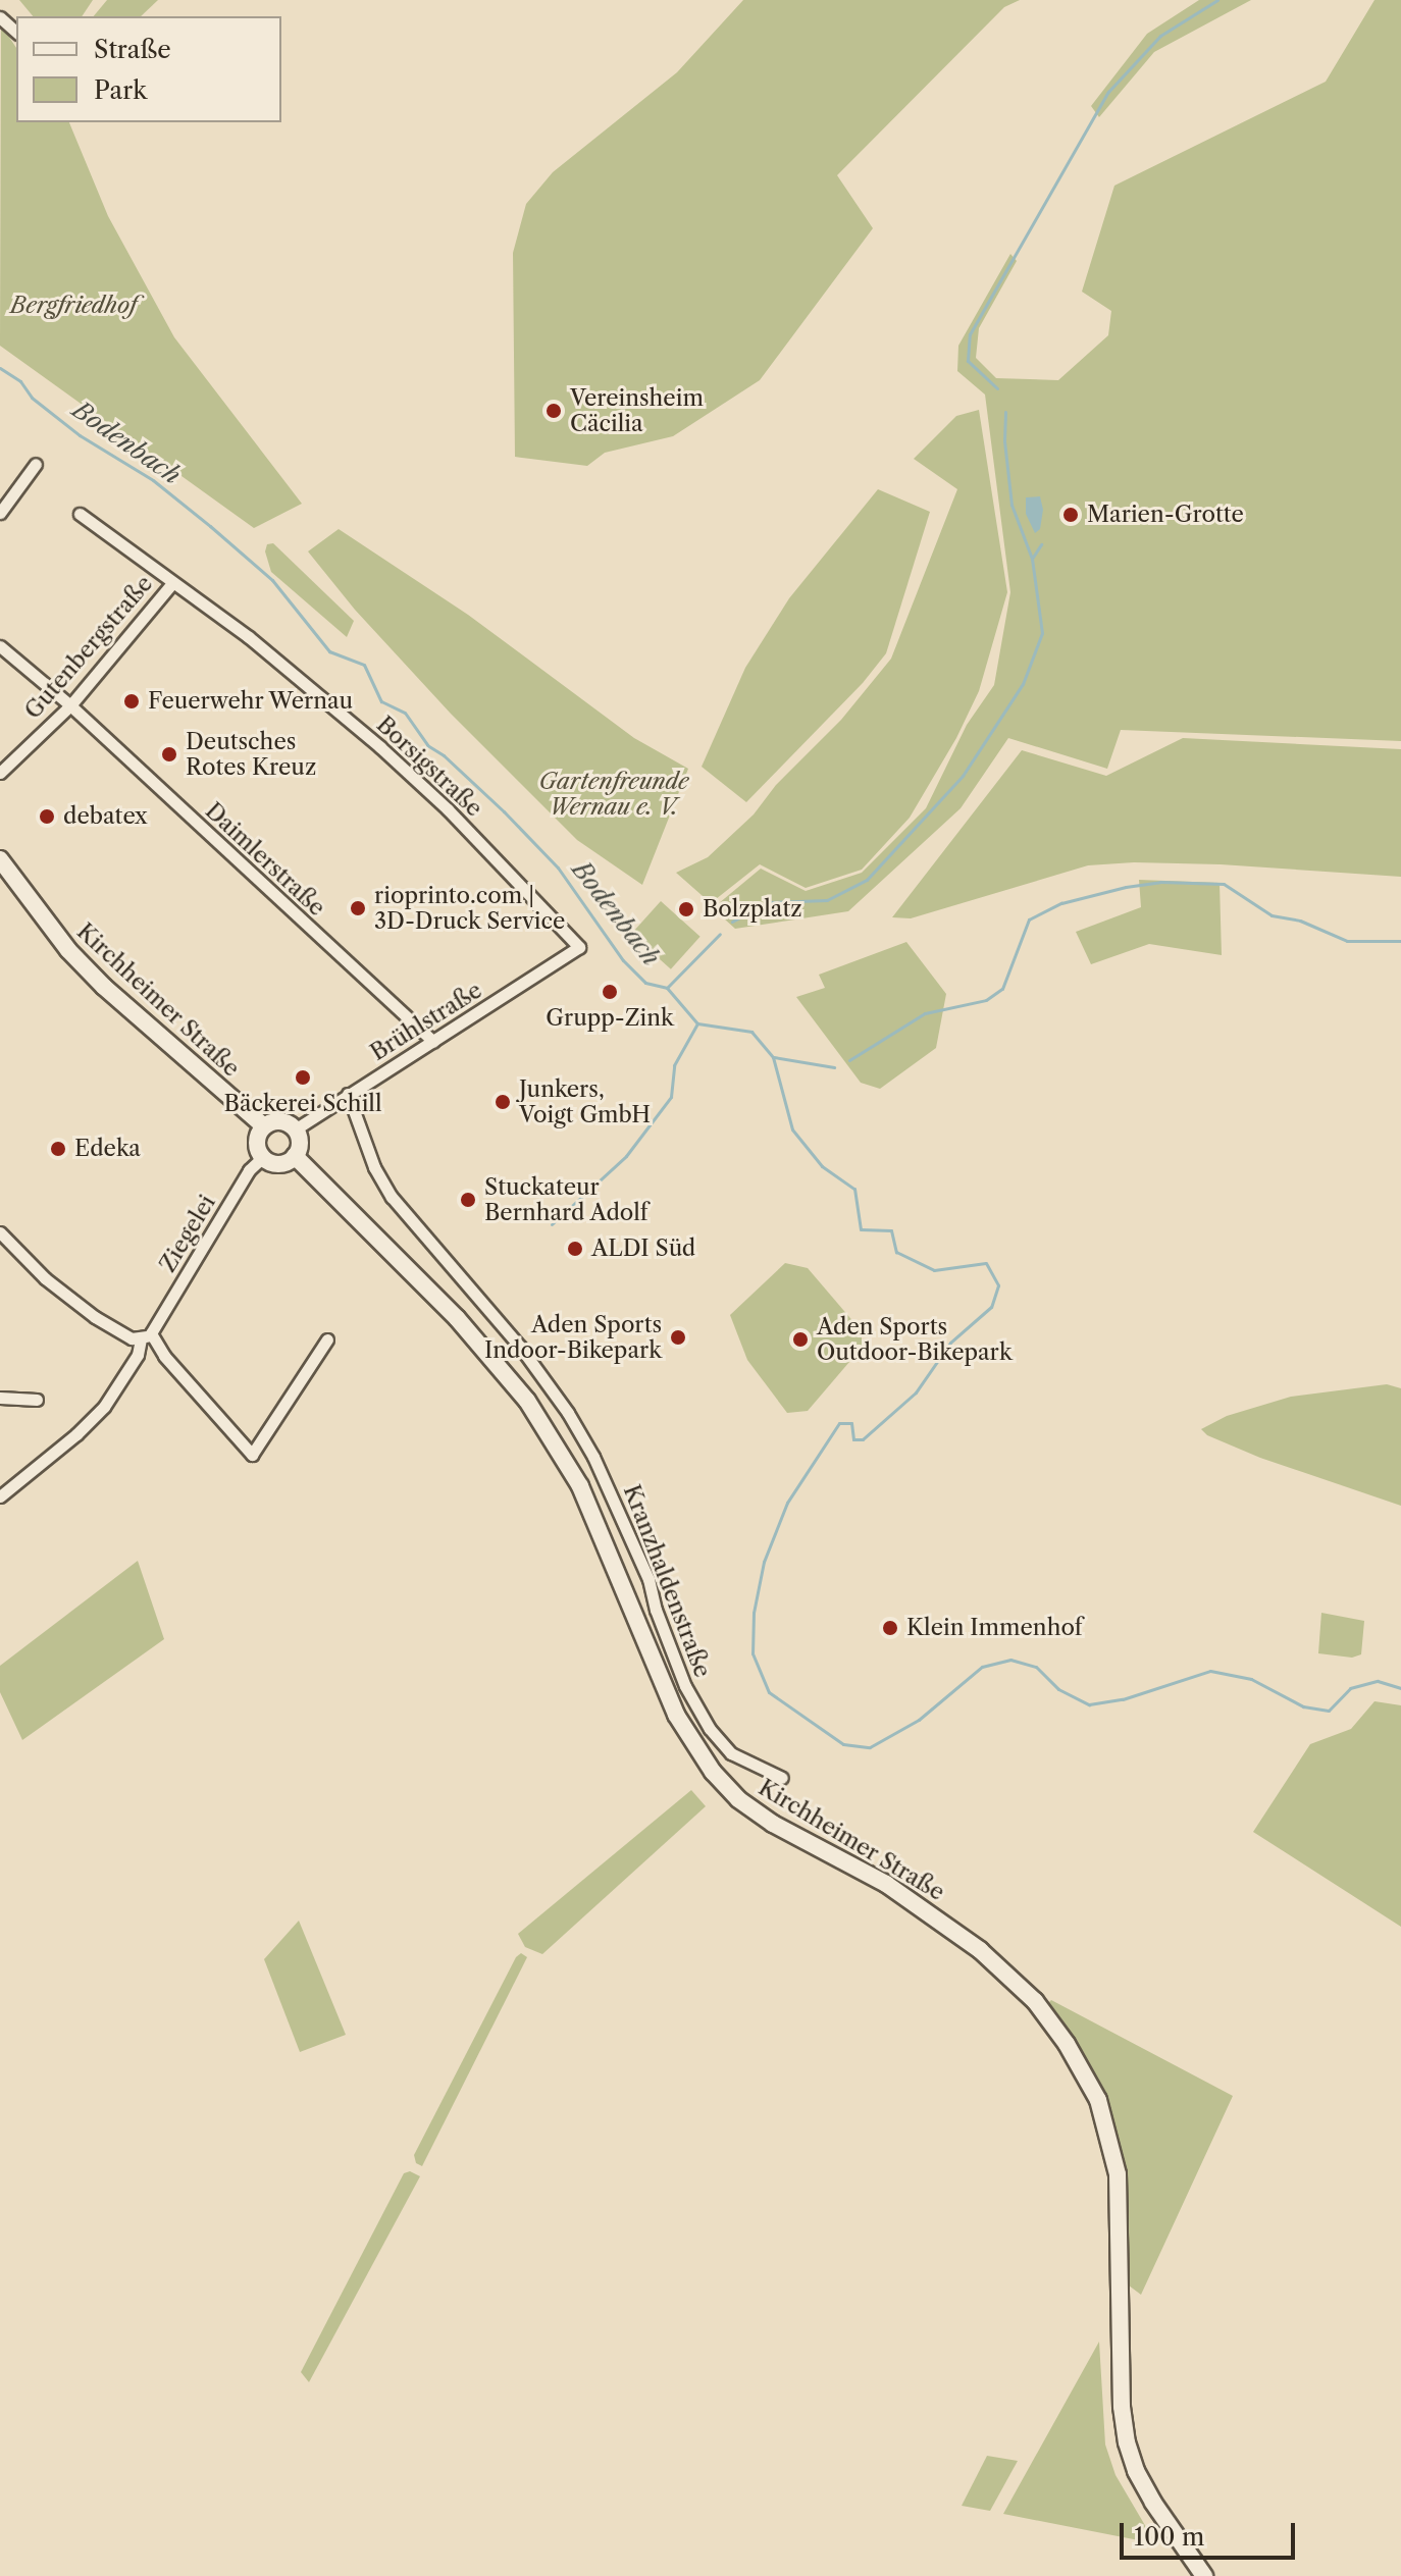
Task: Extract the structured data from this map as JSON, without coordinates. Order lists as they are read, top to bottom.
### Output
{
  "streets": {
    "main road": ["Kirchheimer Straße"],
    "street": [
      "Gutenbergstraße",
      "Borsigstraße",
      "Daimlerstraße",
      "Brühlstraße",
      "Ziegelei",
      "Kranzhaldenstraße"
    ]
  },
  "crossings": [
    ["Gutenbergstraße", "Borsigstraße"],
    ["Gutenbergstraße", "Daimlerstraße"],
    ["Borsigstraße", "Brühlstraße"],
    ["Daimlerstraße", "Brühlstraße"],
    ["Kirchheimer Straße", "Brühlstraße"],
    ["Kirchheimer Straße", "Ziegelei"],
    ["Brühlstraße", "Ziegelei"],
    ["Brühlstraße", "Kranzhaldenstraße"]
  ],
  "water": ["Bodenbach"],
  "parks": ["Bergfriedhof", "Gartenfreunde Wernau e. V."],
  "places": [
    "Vereinsheim Cäcilia",
    "Marien-Grotte",
    "Feuerwehr Wernau",
    "Deutsches Rotes Kreuz",
    "debatex",
    "rioprinto.com | 3D-Druck Service",
    "Bolzplatz",
    "Grupp-Zink",
    "Bäckerei Schill",
    "Junkers, Voigt GmbH",
    "Edeka",
    "Stuckateur Bernhard Adolf",
    "ALDI Süd",
    "Aden Sports Indoor-Bikepark",
    "Aden Sports Outdoor-Bikepark",
    "Klein Immenhof"
  ],
  "legend": ["Straße", "Park"],
  "scale_bar": "100 m"
}
